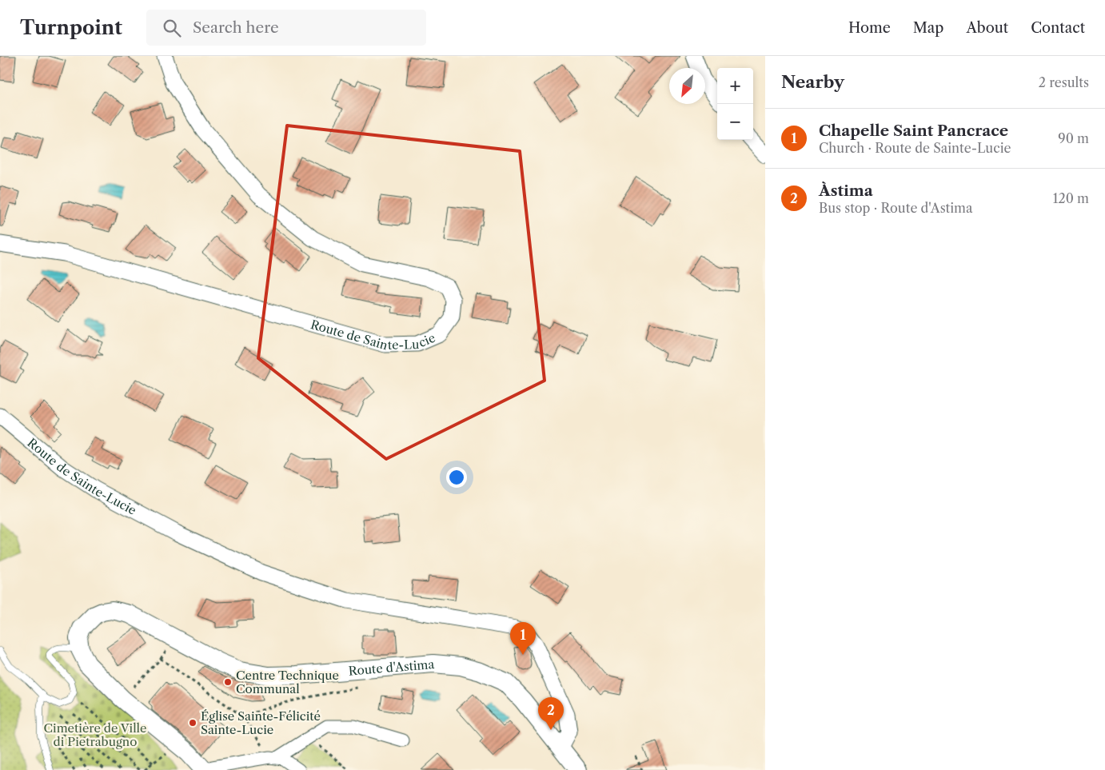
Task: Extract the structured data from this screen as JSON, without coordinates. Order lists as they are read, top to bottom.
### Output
{
  "streets": {
    "main road": ["Route d'Astima"],
    "street": ["Route de Sainte-Lucie"]
  },
  "crossings": [
    ["Route de Sainte-Lucie", "Route d'Astima"]
  ],
  "parks": ["Cimetière de Ville di Pietrabugno"],
  "places": ["Centre Technique Communal", "Église Sainte-Félicité Sainte-Lucie"],
  "north": "bottom left",
  "page": {
    "header": "Turnpoint",
    "search": "Search here",
    "nav": [
      "Home",
      "Map",
      "About",
      "Contact"
    ],
    "heading": ["Nearby", "2 results"],
    "map_buttons": ["+", "−"],
    "list": [
      {
        "mark": "1",
        "name": "Chapelle Saint Pancrace",
        "note": "Church · Route de Sainte-Lucie",
        "value": "90 m"
      },
      {
        "mark": "2",
        "name": "Àstima",
        "note": "Bus stop · Route d'Astima",
        "value": "120 m"
      }
    ],
    "pins": ["1", "2"]
  }
}
